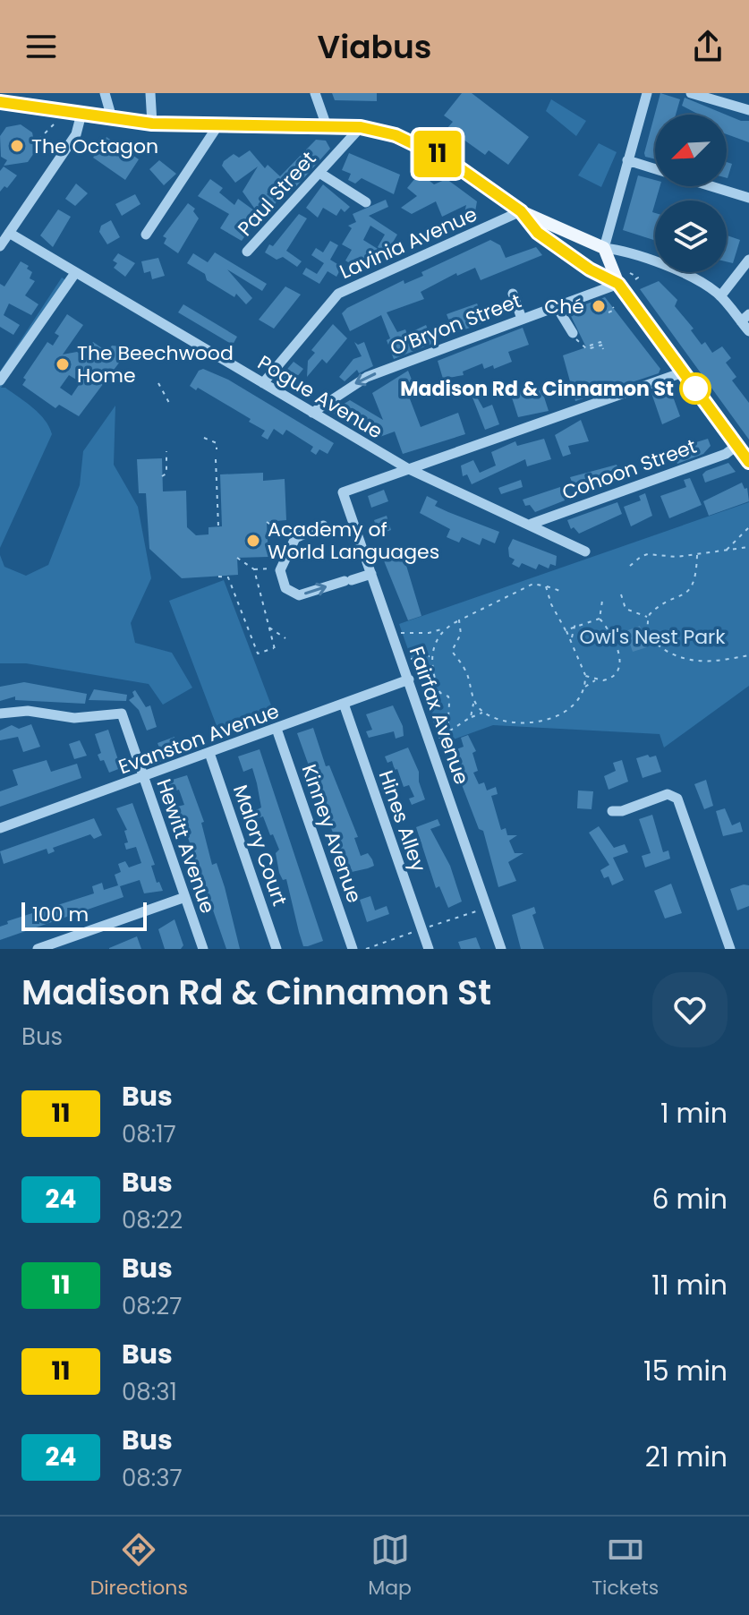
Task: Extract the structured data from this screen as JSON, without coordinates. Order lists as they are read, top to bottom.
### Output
{
  "streets": {
    "street": [
      "Paul Street",
      "Lavinia Avenue",
      "O’Bryon Street",
      "Pogue Avenue",
      "Cohoon Street",
      "Fairfax Avenue",
      "Evanston Avenue",
      "Hines Alley",
      "Kinney Avenue",
      "Malory Court",
      "Hewitt Avenue"
    ]
  },
  "crossings": [
    ["Lavinia Avenue", "Pogue Avenue"],
    ["O’Bryon Street", "Pogue Avenue"],
    ["Pogue Avenue", "Cohoon Street"],
    ["Pogue Avenue", "Fairfax Avenue"],
    ["Fairfax Avenue", "Evanston Avenue"],
    ["Evanston Avenue", "Hines Alley"],
    ["Evanston Avenue", "Kinney Avenue"],
    ["Evanston Avenue", "Malory Court"],
    ["Evanston Avenue", "Hewitt Avenue"]
  ],
  "one_way": ["O’Bryon Street"],
  "parks": ["Owl's Nest Park"],
  "places": [
    "The Octagon",
    "Ché",
    "The Beechwood Home",
    "Madison Rd & Cinnamon St",
    "Academy of World Languages"
  ],
  "lines": ["bus line 11"],
  "scale_bar": "100 m",
  "north": "bottom left",
  "page": {
    "header": "Viabus",
    "on_map": "11",
    "scale": "100 m",
    "heading": ["Madison Rd & Cinnamon St", "Bus"],
    "list": [
      {
        "mark": "11",
        "name": "Bus",
        "note": "08:17",
        "value": "1 min"
      },
      {
        "mark": "24",
        "name": "Bus",
        "note": "08:22",
        "value": "6 min"
      },
      {
        "mark": "11",
        "name": "Bus",
        "note": "08:27",
        "value": "11 min"
      },
      {
        "mark": "11",
        "name": "Bus",
        "note": "08:31",
        "value": "15 min"
      },
      {
        "mark": "24",
        "name": "Bus",
        "note": "08:37",
        "value": "21 min"
      }
    ],
    "tabs": ["Directions", "Map", "Tickets"]
  }
}
